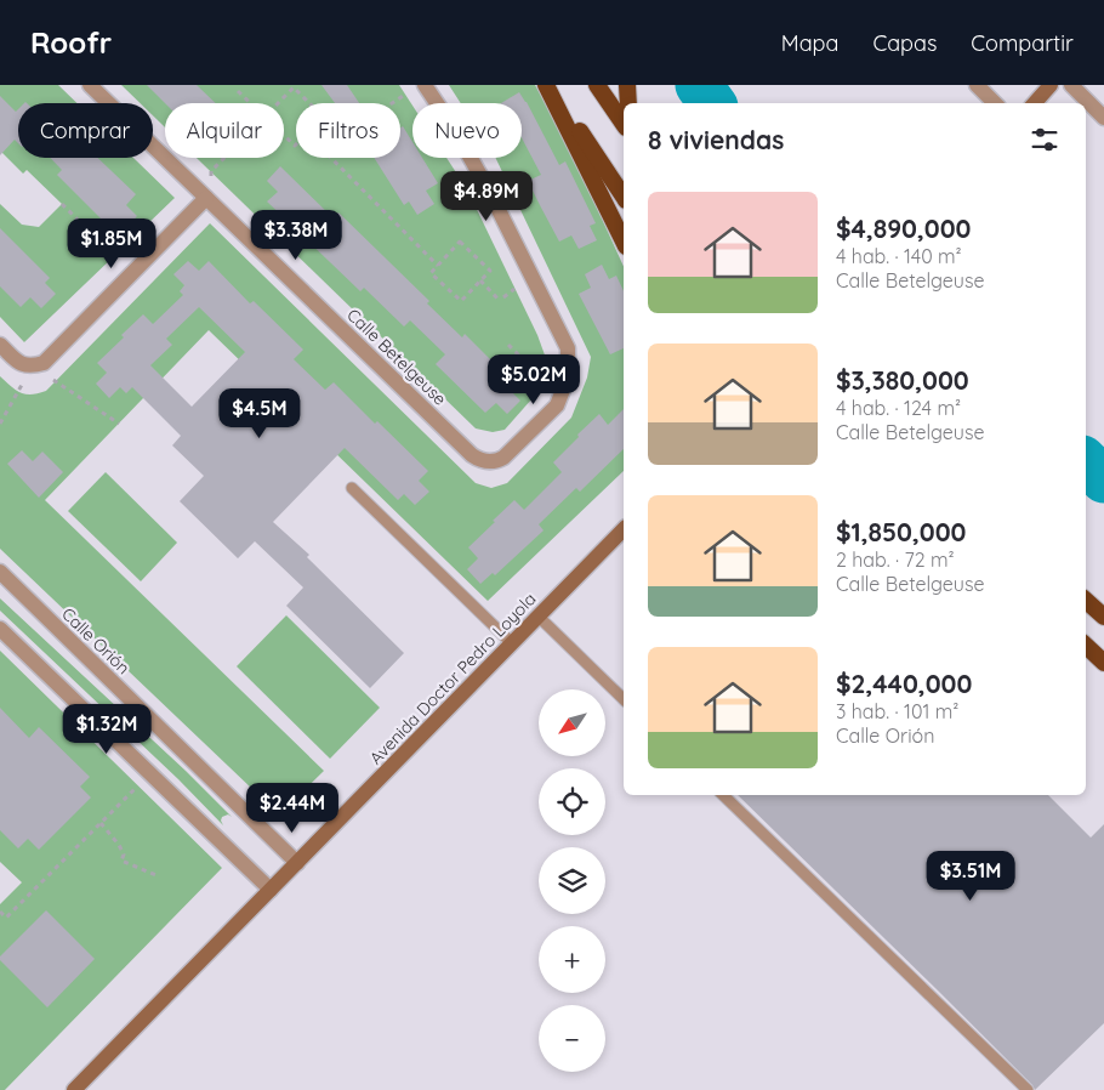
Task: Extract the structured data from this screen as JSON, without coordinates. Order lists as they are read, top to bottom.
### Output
{
  "streets": {
    "main road": ["Avenida Doctor Pedro Loyola"],
    "street": ["Calle Betelgeuse", "Calle Orión"]
  },
  "crossings": [
    ["Calle Orión", "Avenida Doctor Pedro Loyola"]
  ],
  "north": "bottom left",
  "page": {
    "header": "Roofr",
    "nav": ["Mapa", "Capas", "Compartir"],
    "chip": [
      "Comprar",
      "Alquilar",
      "Filtros",
      "Nuevo"
    ],
    "heading": "8 viviendas",
    "price": [
      "$4.89M",
      "$3.38M",
      "$1.85M",
      "$5.02M",
      "$4.5M",
      "$1.32M",
      "$2.44M",
      "$3.51M"
    ],
    "list": [
      {
        "name": "$4,890,000",
        "note": "4 hab. · 140 m² · Calle Betelgeuse"
      },
      {
        "name": "$3,380,000",
        "note": "4 hab. · 124 m² · Calle Betelgeuse"
      },
      {
        "name": "$1,850,000",
        "note": "2 hab. · 72 m² · Calle Betelgeuse"
      },
      {
        "name": "$2,440,000",
        "note": "3 hab. · 101 m² · Calle Orión"
      }
    ],
    "map_buttons": ["+", "−"]
  }
}
